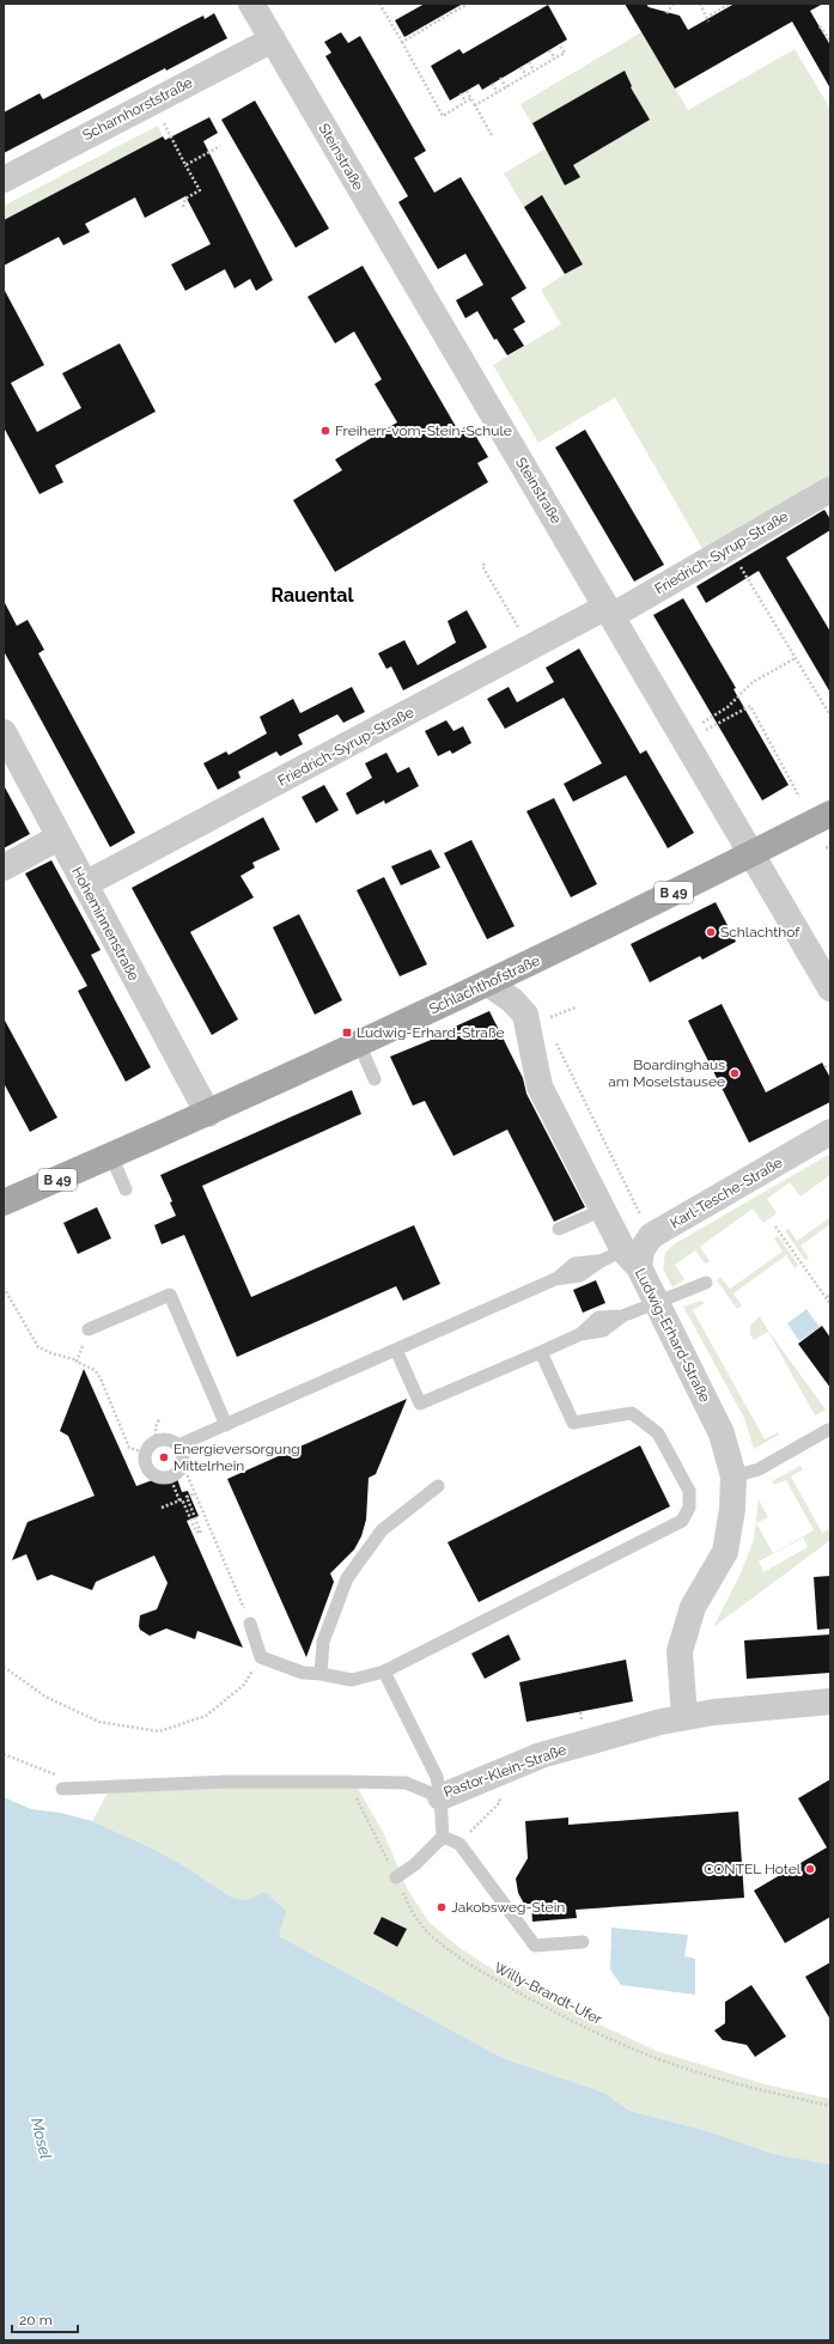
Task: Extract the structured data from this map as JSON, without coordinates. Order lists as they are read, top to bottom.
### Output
{
  "streets": {
    "main road": ["B 49", "Schlachthofstraße"],
    "street": [
      "Scharnhorststraße",
      "Steinstraße",
      "Friedrich-Syrup-Straße",
      "Hoheminnenstraße",
      "Karl-Tesche-Straße",
      "Ludwig-Erhard-Straße",
      "Pastor-Klein-Straße"
    ],
    "path": ["Willy-Brandt-Ufer"]
  },
  "crossings": [
    ["Scharnhorststraße", "Steinstraße"],
    ["Steinstraße", "Friedrich-Syrup-Straße"],
    ["Steinstraße", "Schlachthofstraße"],
    ["Friedrich-Syrup-Straße", "Hoheminnenstraße"],
    ["Hoheminnenstraße", "Schlachthofstraße"],
    ["Schlachthofstraße", "Ludwig-Erhard-Straße"],
    ["Ludwig-Erhard-Straße", "Pastor-Klein-Straße"],
    ["Pastor-Klein-Straße", "Willy-Brandt-Ufer"]
  ],
  "districts": ["Rauental"],
  "water": ["Mosel"],
  "places": {
    "other": [
      "Freiherr-vom-Stein-Schule",
      "Schlachthof",
      "Boardinghaus am Moselstausee",
      "Energieversorgung Mittelrhein",
      "CONTEL Hotel",
      "Jakobsweg-Stein"
    ],
    "transit": ["Ludwig-Erhard-Straße"]
  },
  "scale_bar": "20 m"
}
